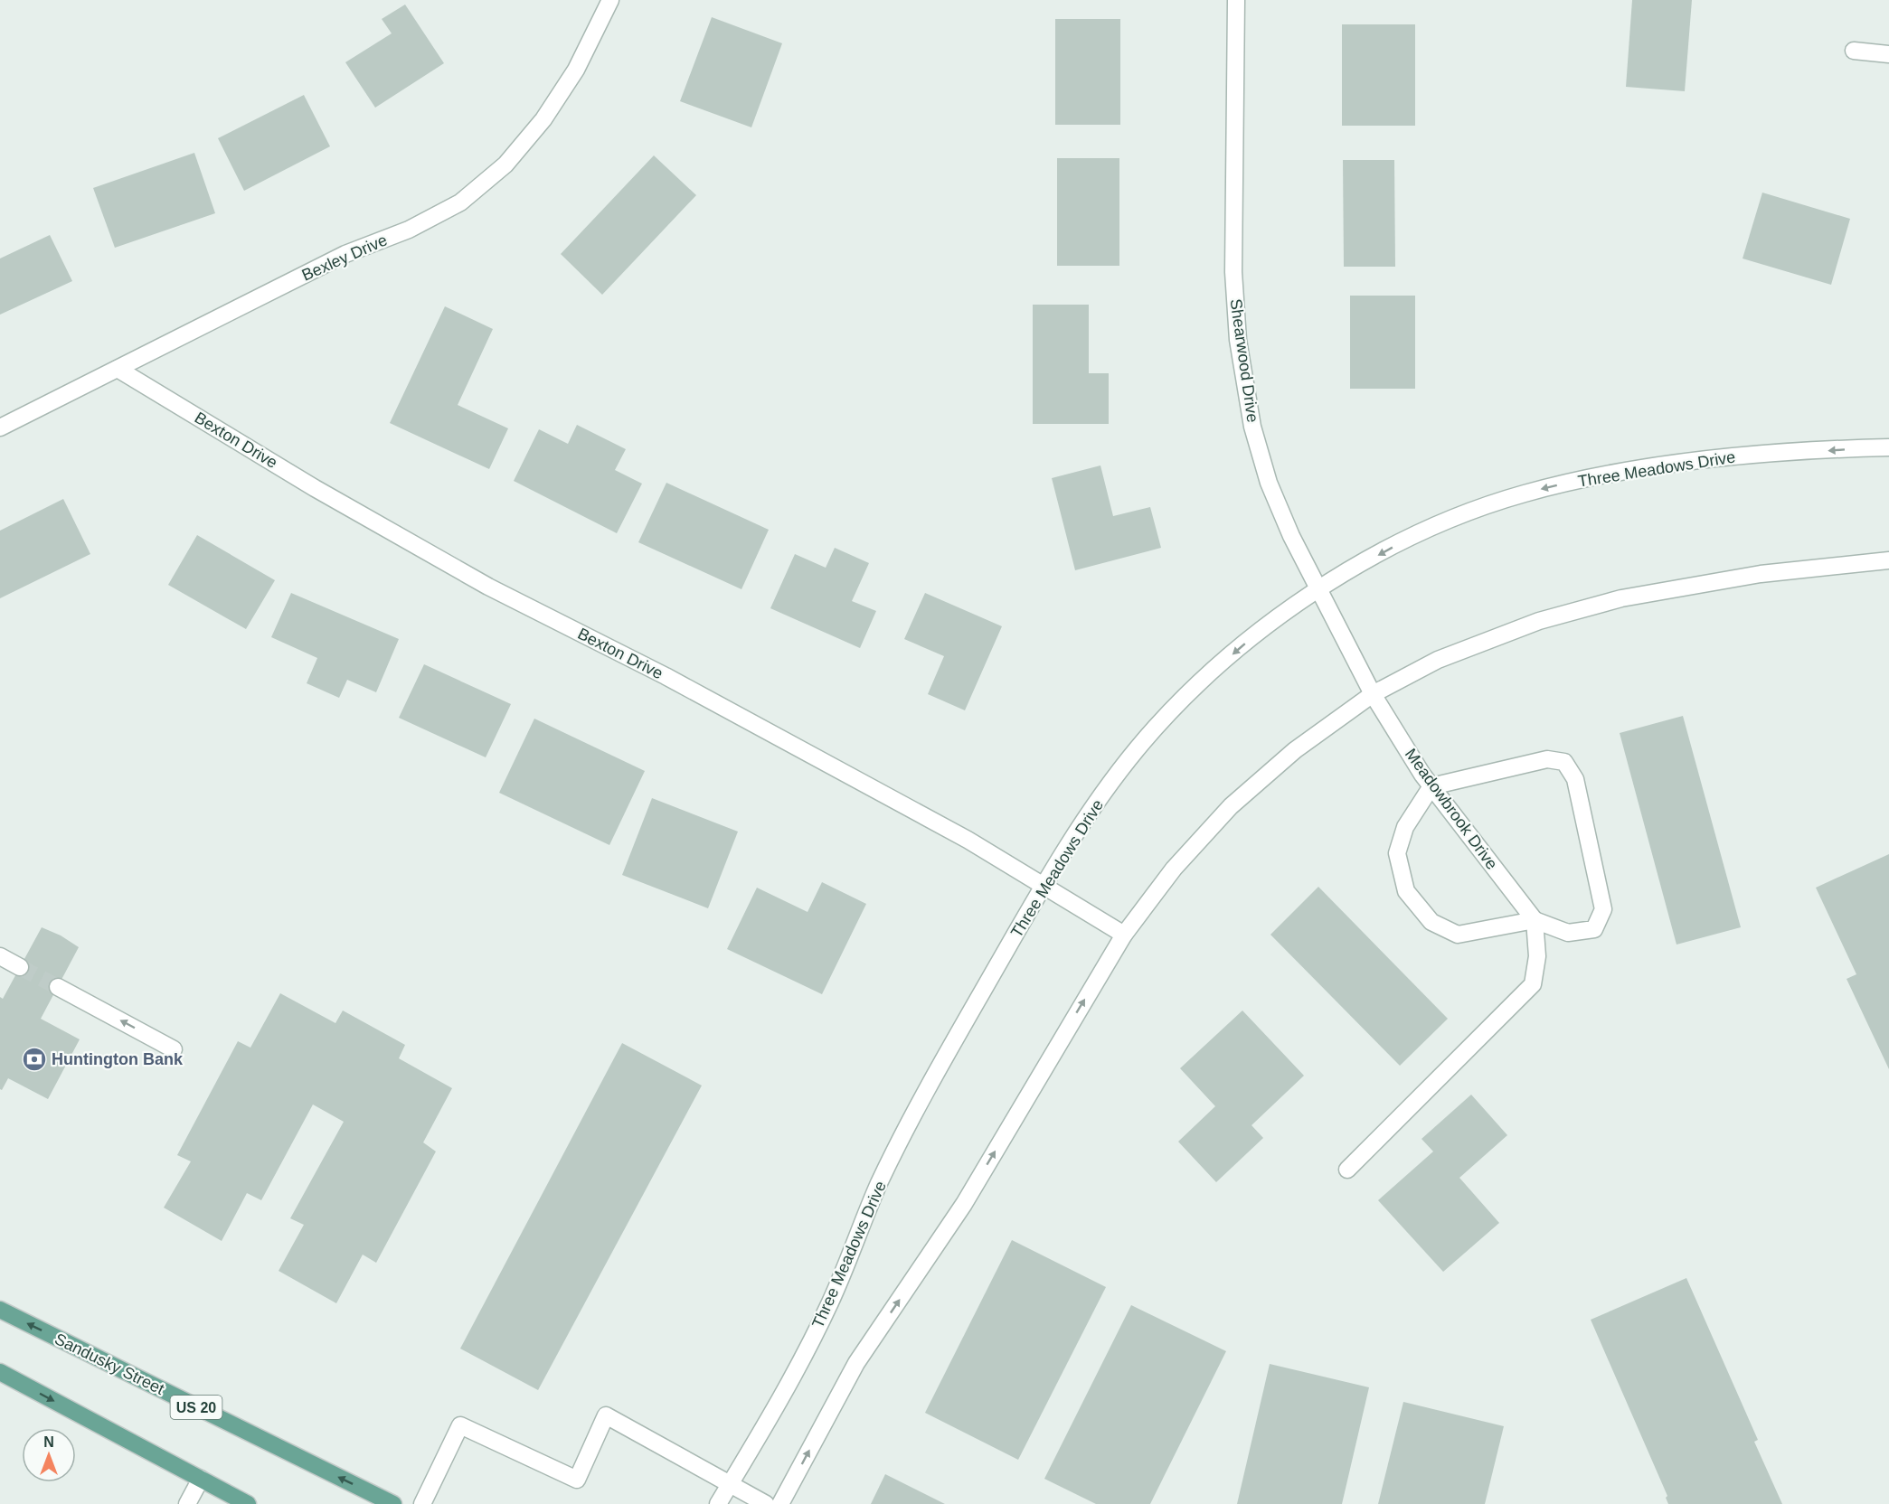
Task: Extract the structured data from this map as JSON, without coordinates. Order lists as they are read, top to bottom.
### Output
{
  "streets": {
    "main road": ["Sandusky Street", "US 20"],
    "street": [
      "Bexley Drive",
      "Shearwood Drive",
      "Bexton Drive",
      "Three Meadows Drive",
      "Meadowbrook Drive"
    ]
  },
  "crossings": [
    ["Bexley Drive", "Bexton Drive"],
    ["Shearwood Drive", "Three Meadows Drive"],
    ["Shearwood Drive", "Meadowbrook Drive"],
    ["Bexton Drive", "Three Meadows Drive"]
  ],
  "places": {
    "bank": ["Huntington Bank"]
  },
  "north": "top"
}
